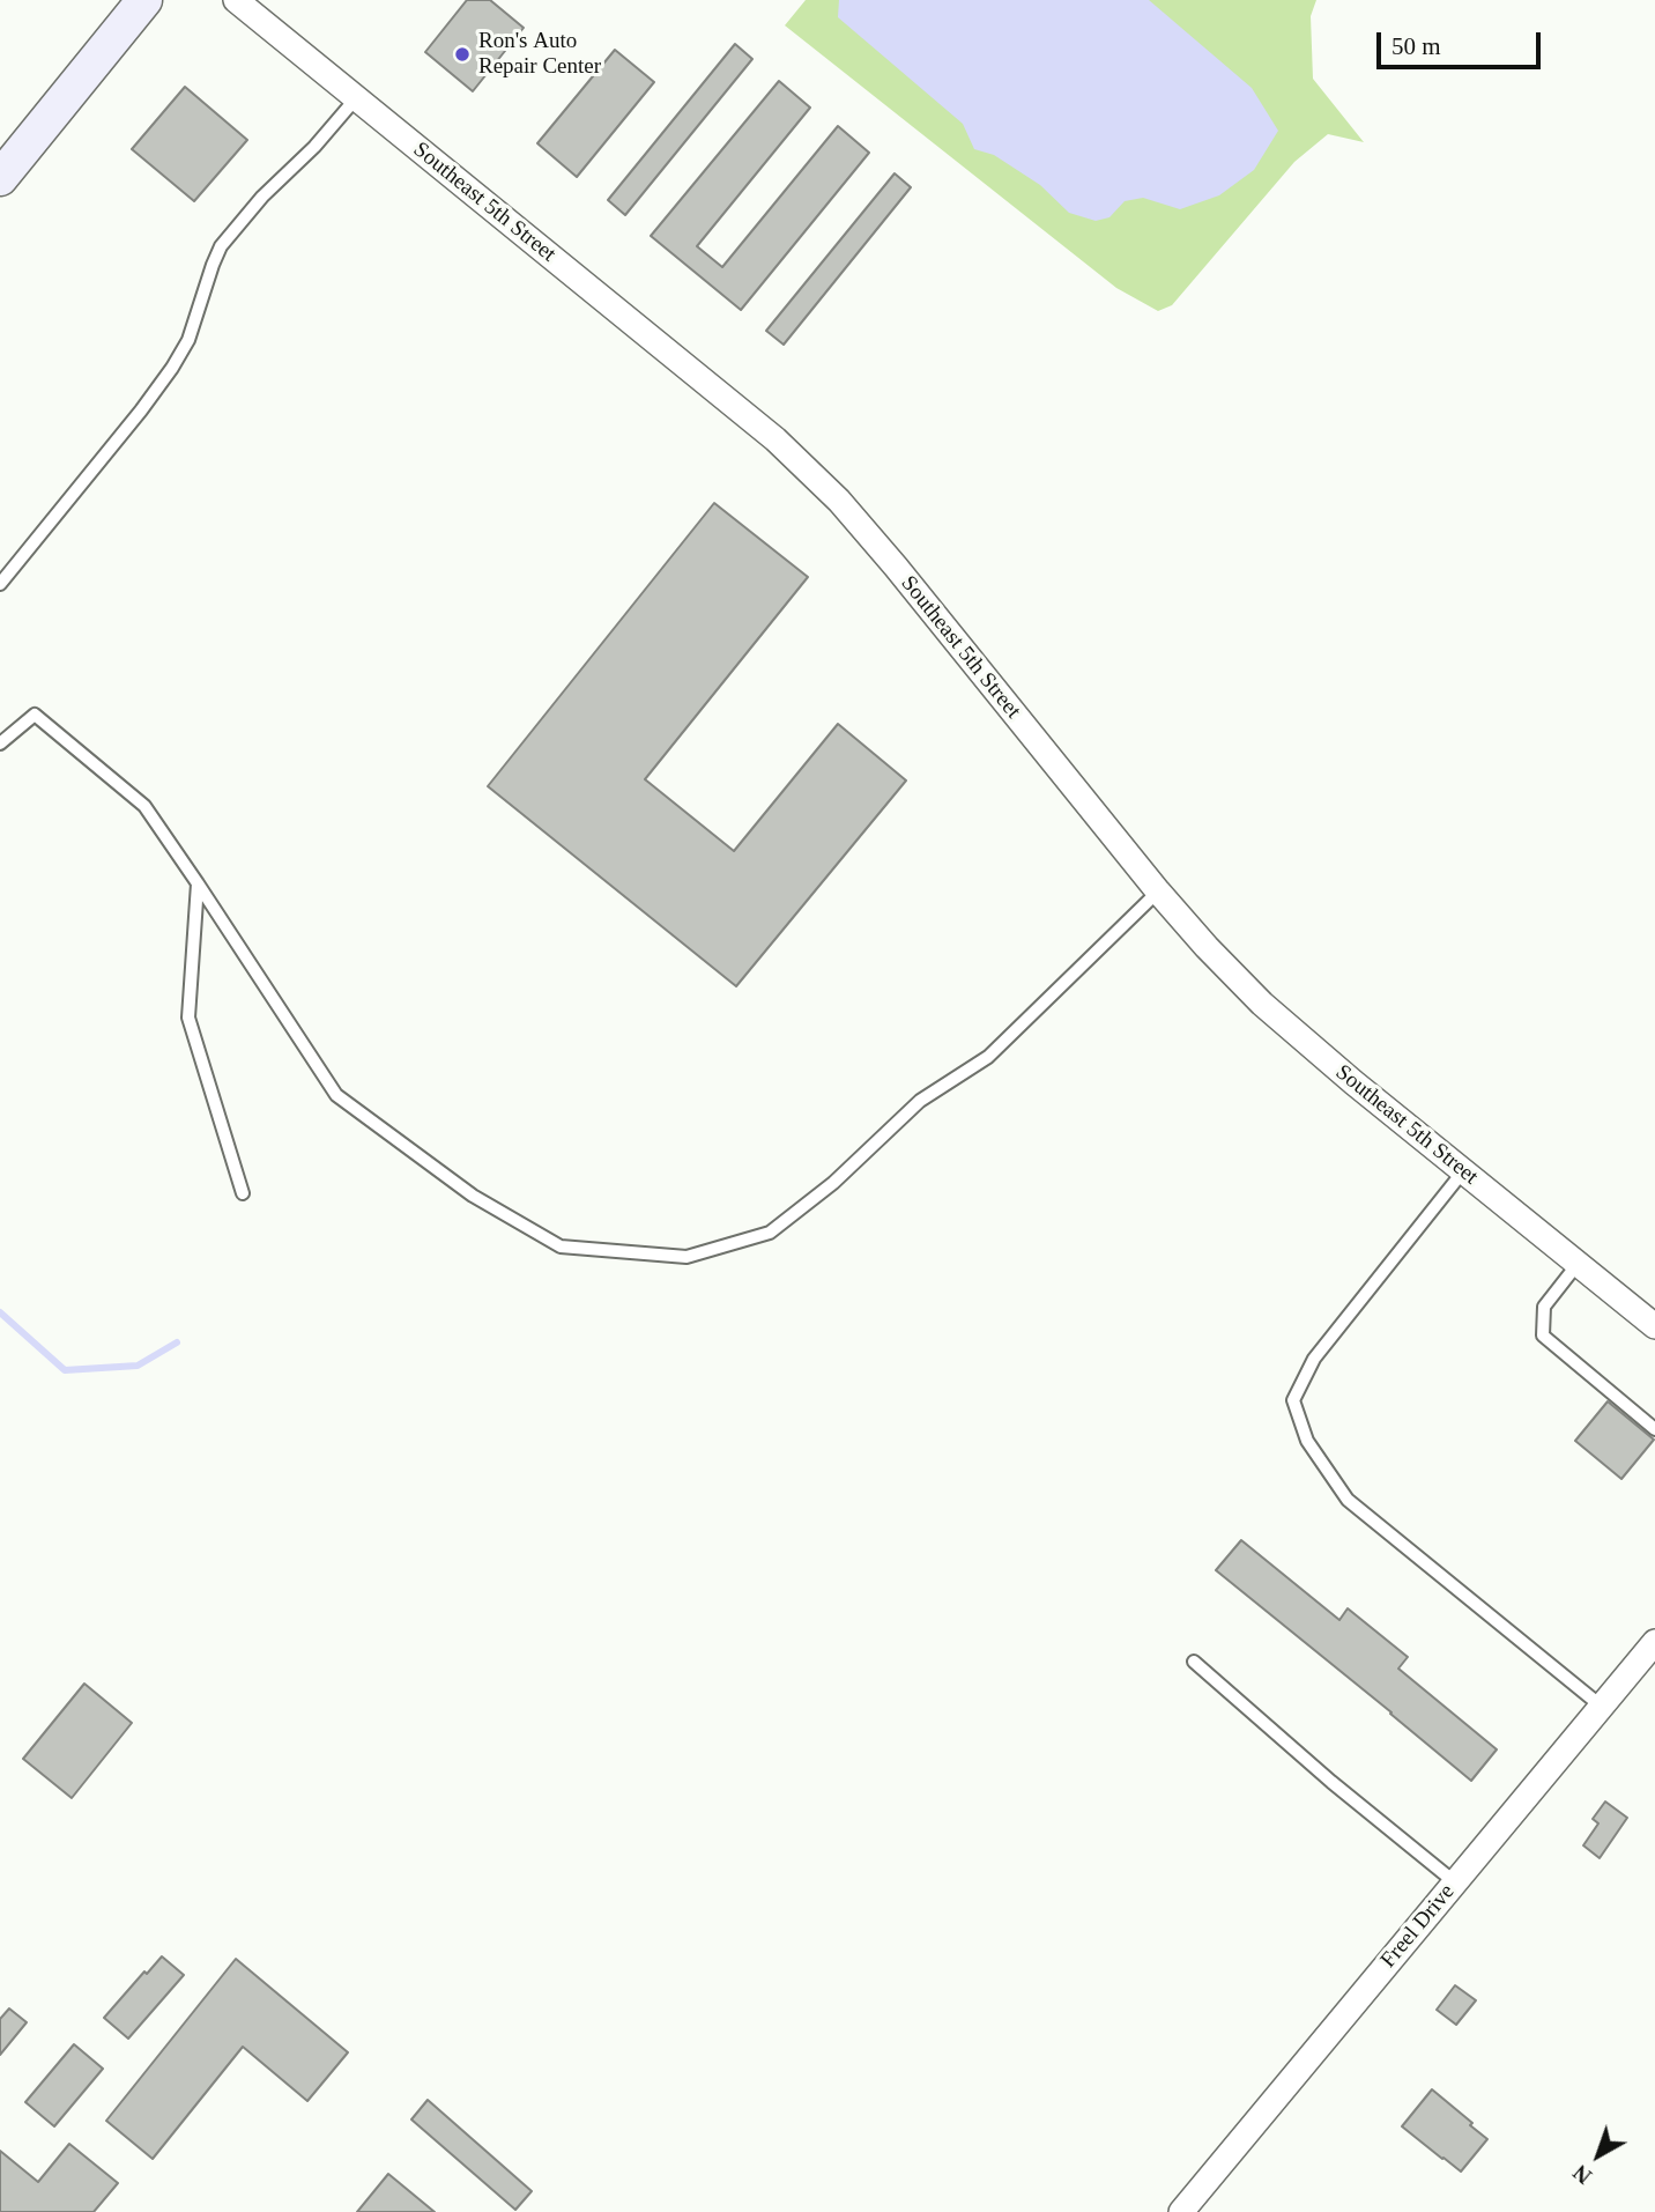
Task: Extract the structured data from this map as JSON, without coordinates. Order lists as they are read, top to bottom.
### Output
{
  "streets": {
    "street": ["Southeast 5th Street", "Freel Drive"]
  },
  "places": ["Ron's Auto Repair Center"],
  "scale_bar": "50 m",
  "north": "bottom left"
}
